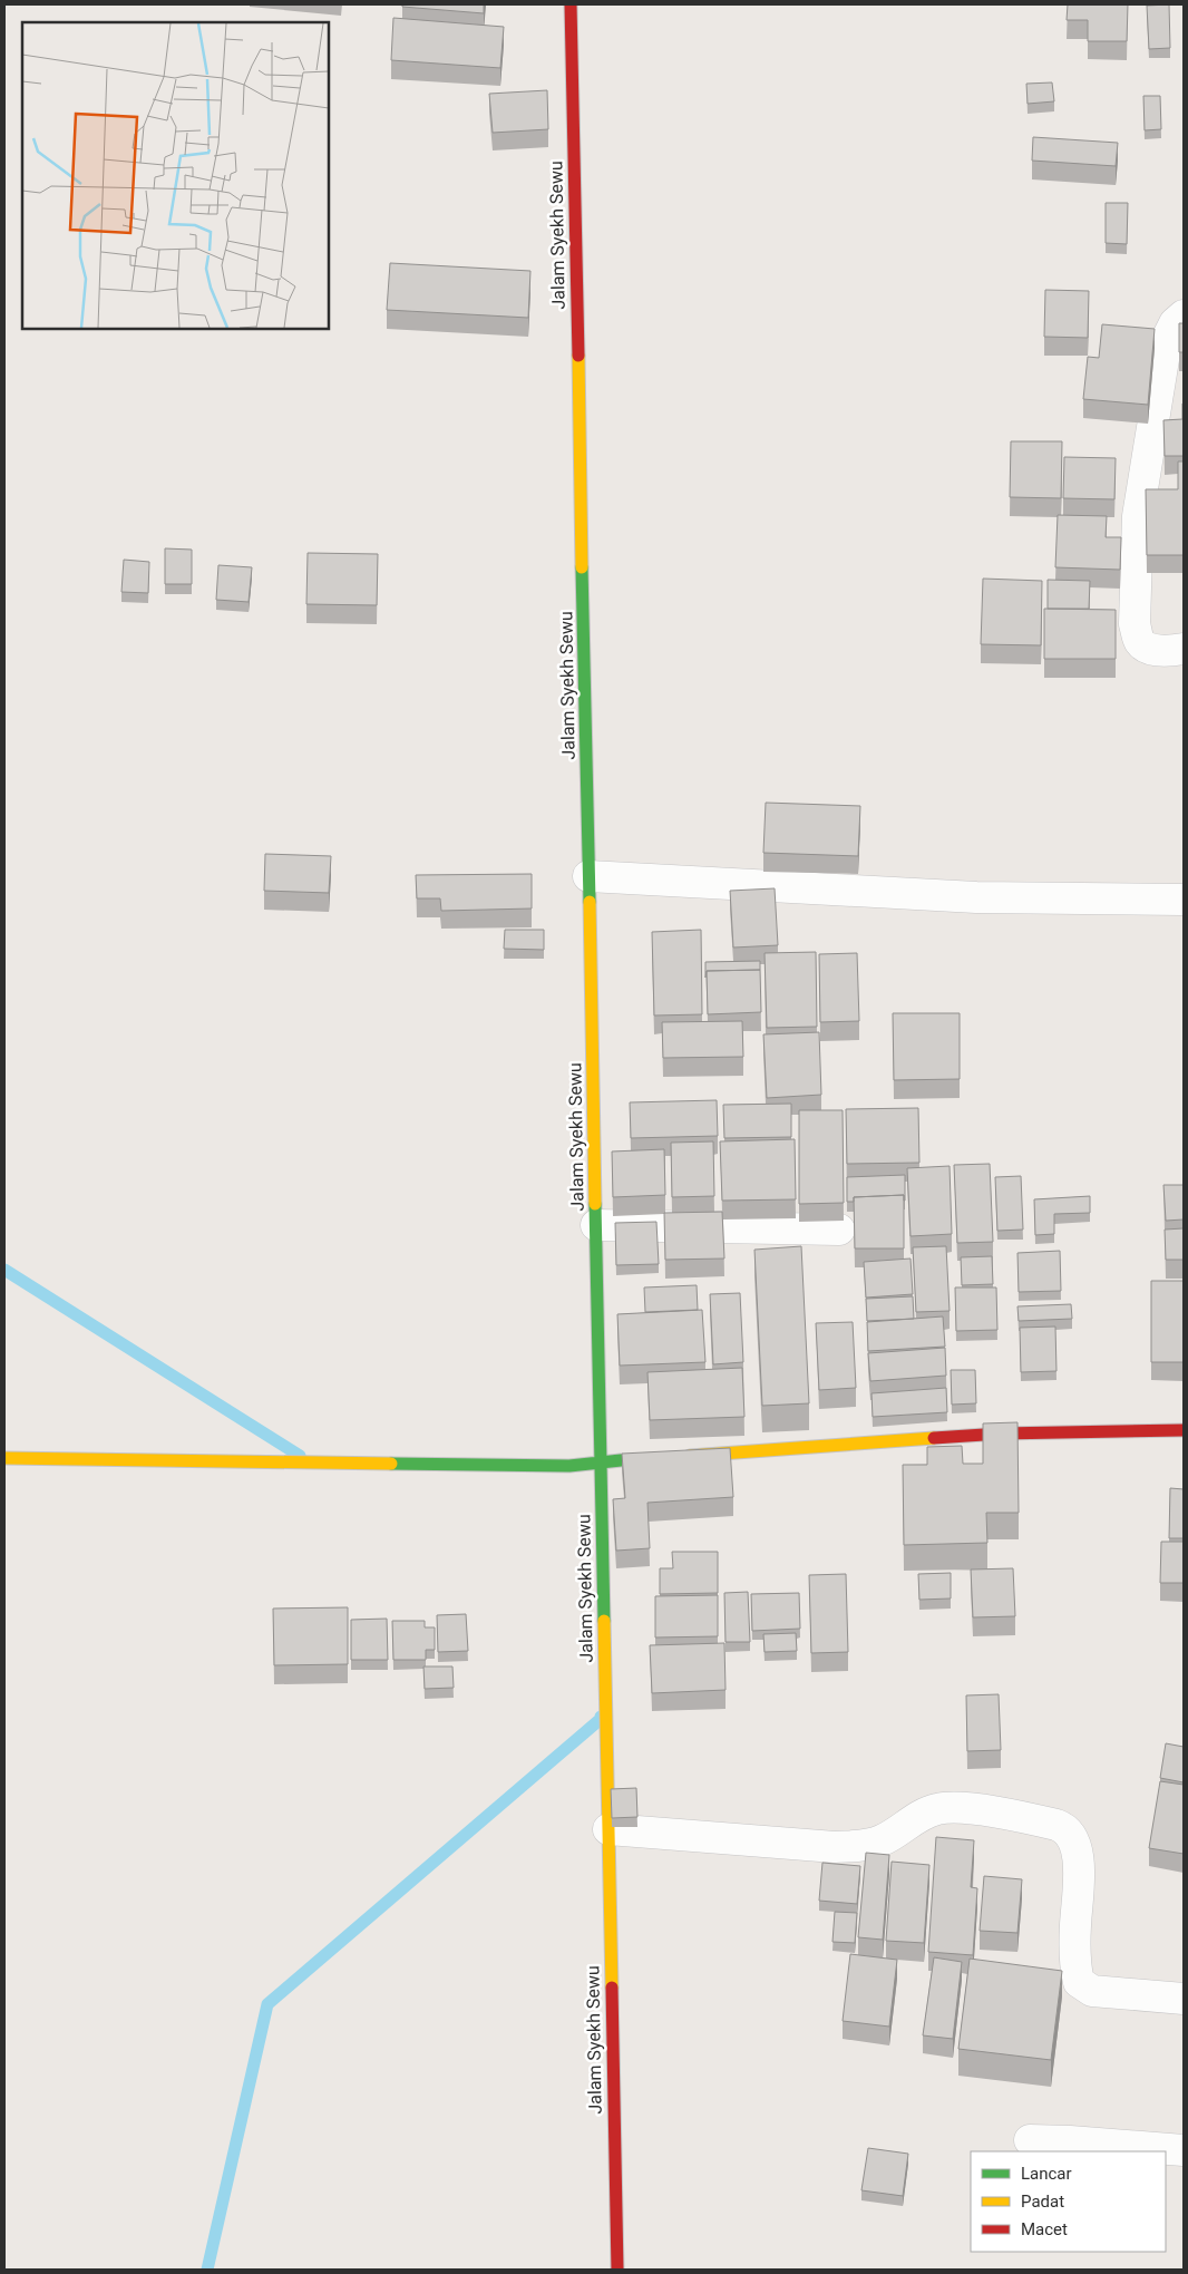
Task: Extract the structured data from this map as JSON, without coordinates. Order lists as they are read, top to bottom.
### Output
{
  "streets": {
    "street": ["Jalam Syekh Sewu"]
  },
  "legend": ["Lancar", "Padat", "Macet"]
}
